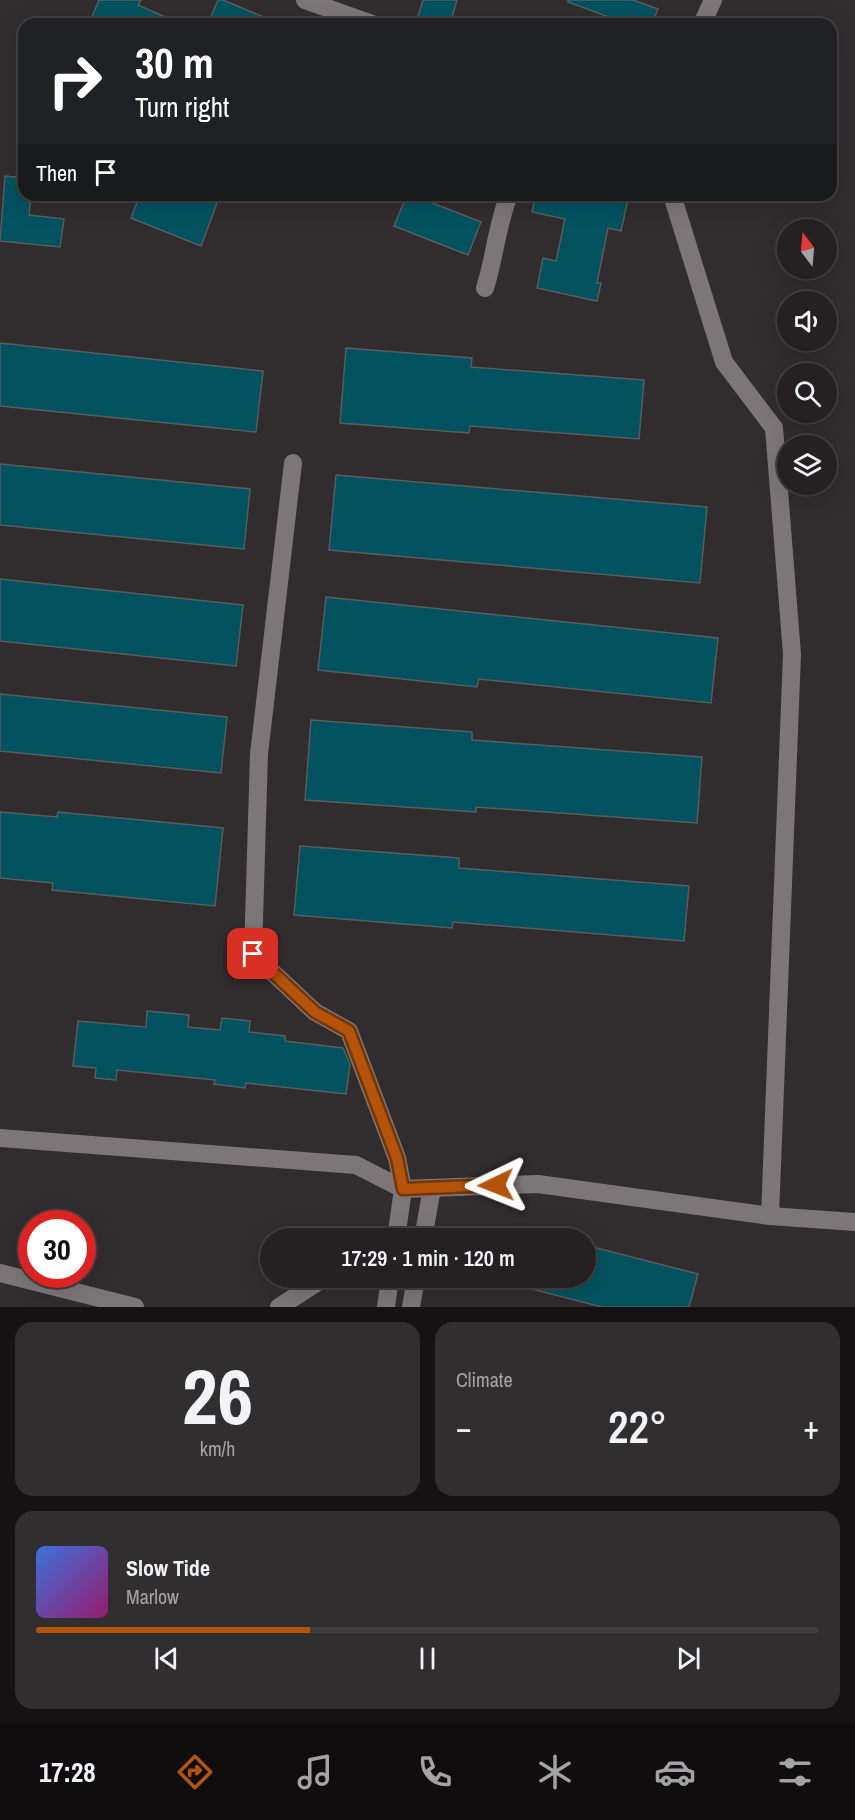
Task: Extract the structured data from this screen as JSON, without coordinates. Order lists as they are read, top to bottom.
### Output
{
  "north": "top",
  "page": {
    "turn": ["30 m", "Turn right"],
    "then": "Then",
    "limit": "30",
    "trip": "17:29 · 1 min · 120 m",
    "tile": [
      ["26", "km/h"],
      "Climate"
    ],
    "heat": ["−", "22°", "+"],
    "song": ["Slow Tide", "Marlow"],
    "tabs": "17:28"
  }
}
